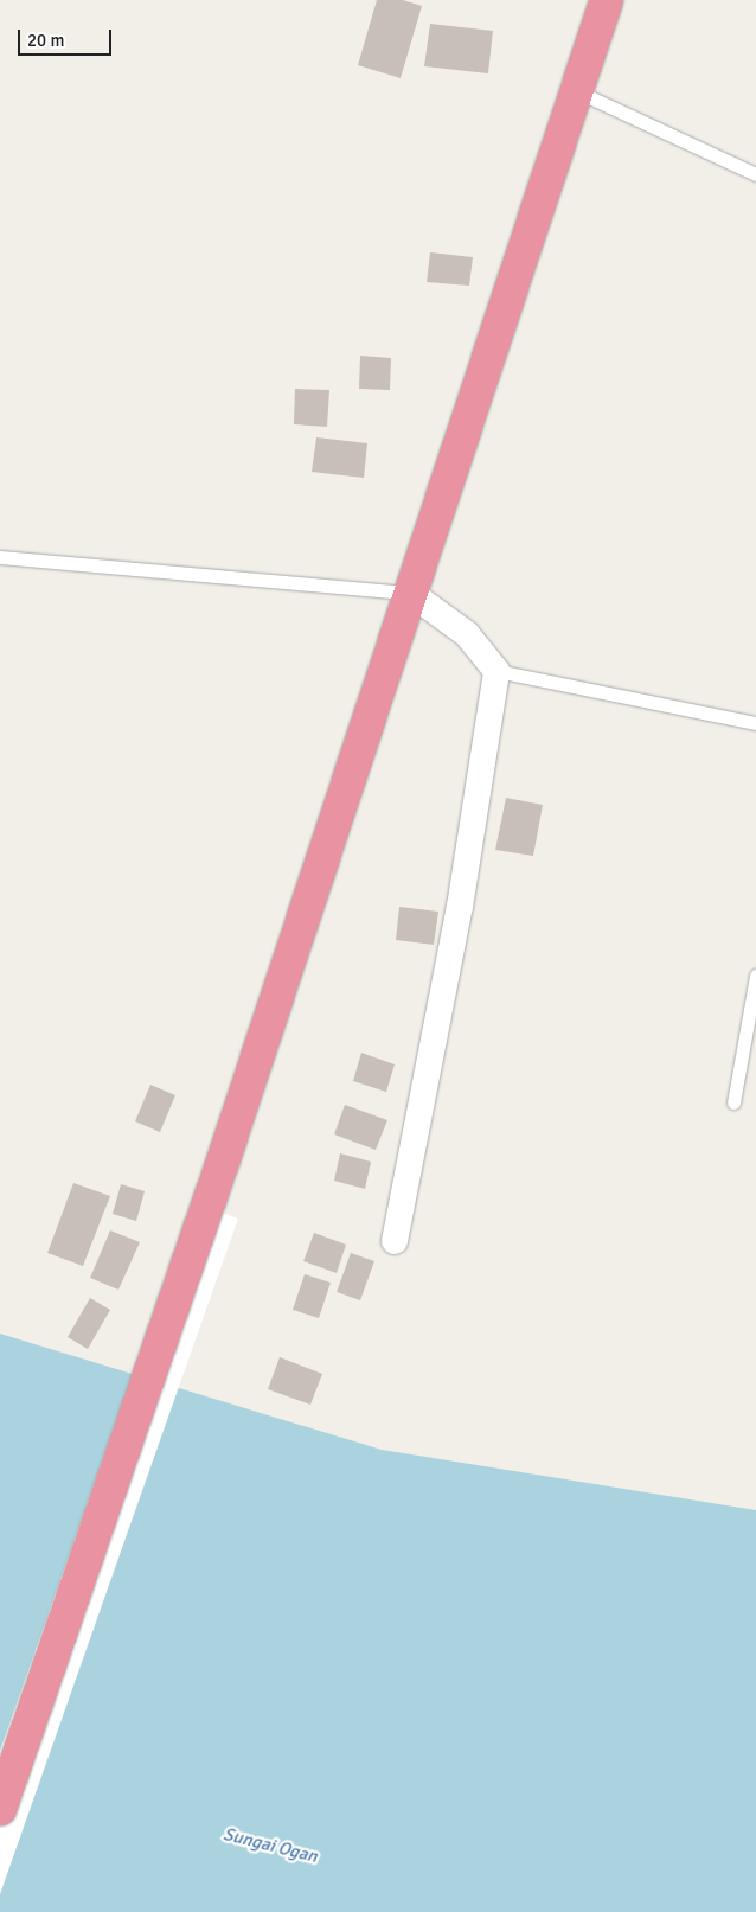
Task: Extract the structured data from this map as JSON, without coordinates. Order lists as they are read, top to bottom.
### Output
{
  "water": ["Sungai Ogan"],
  "scale_bar": "20 m"
}
